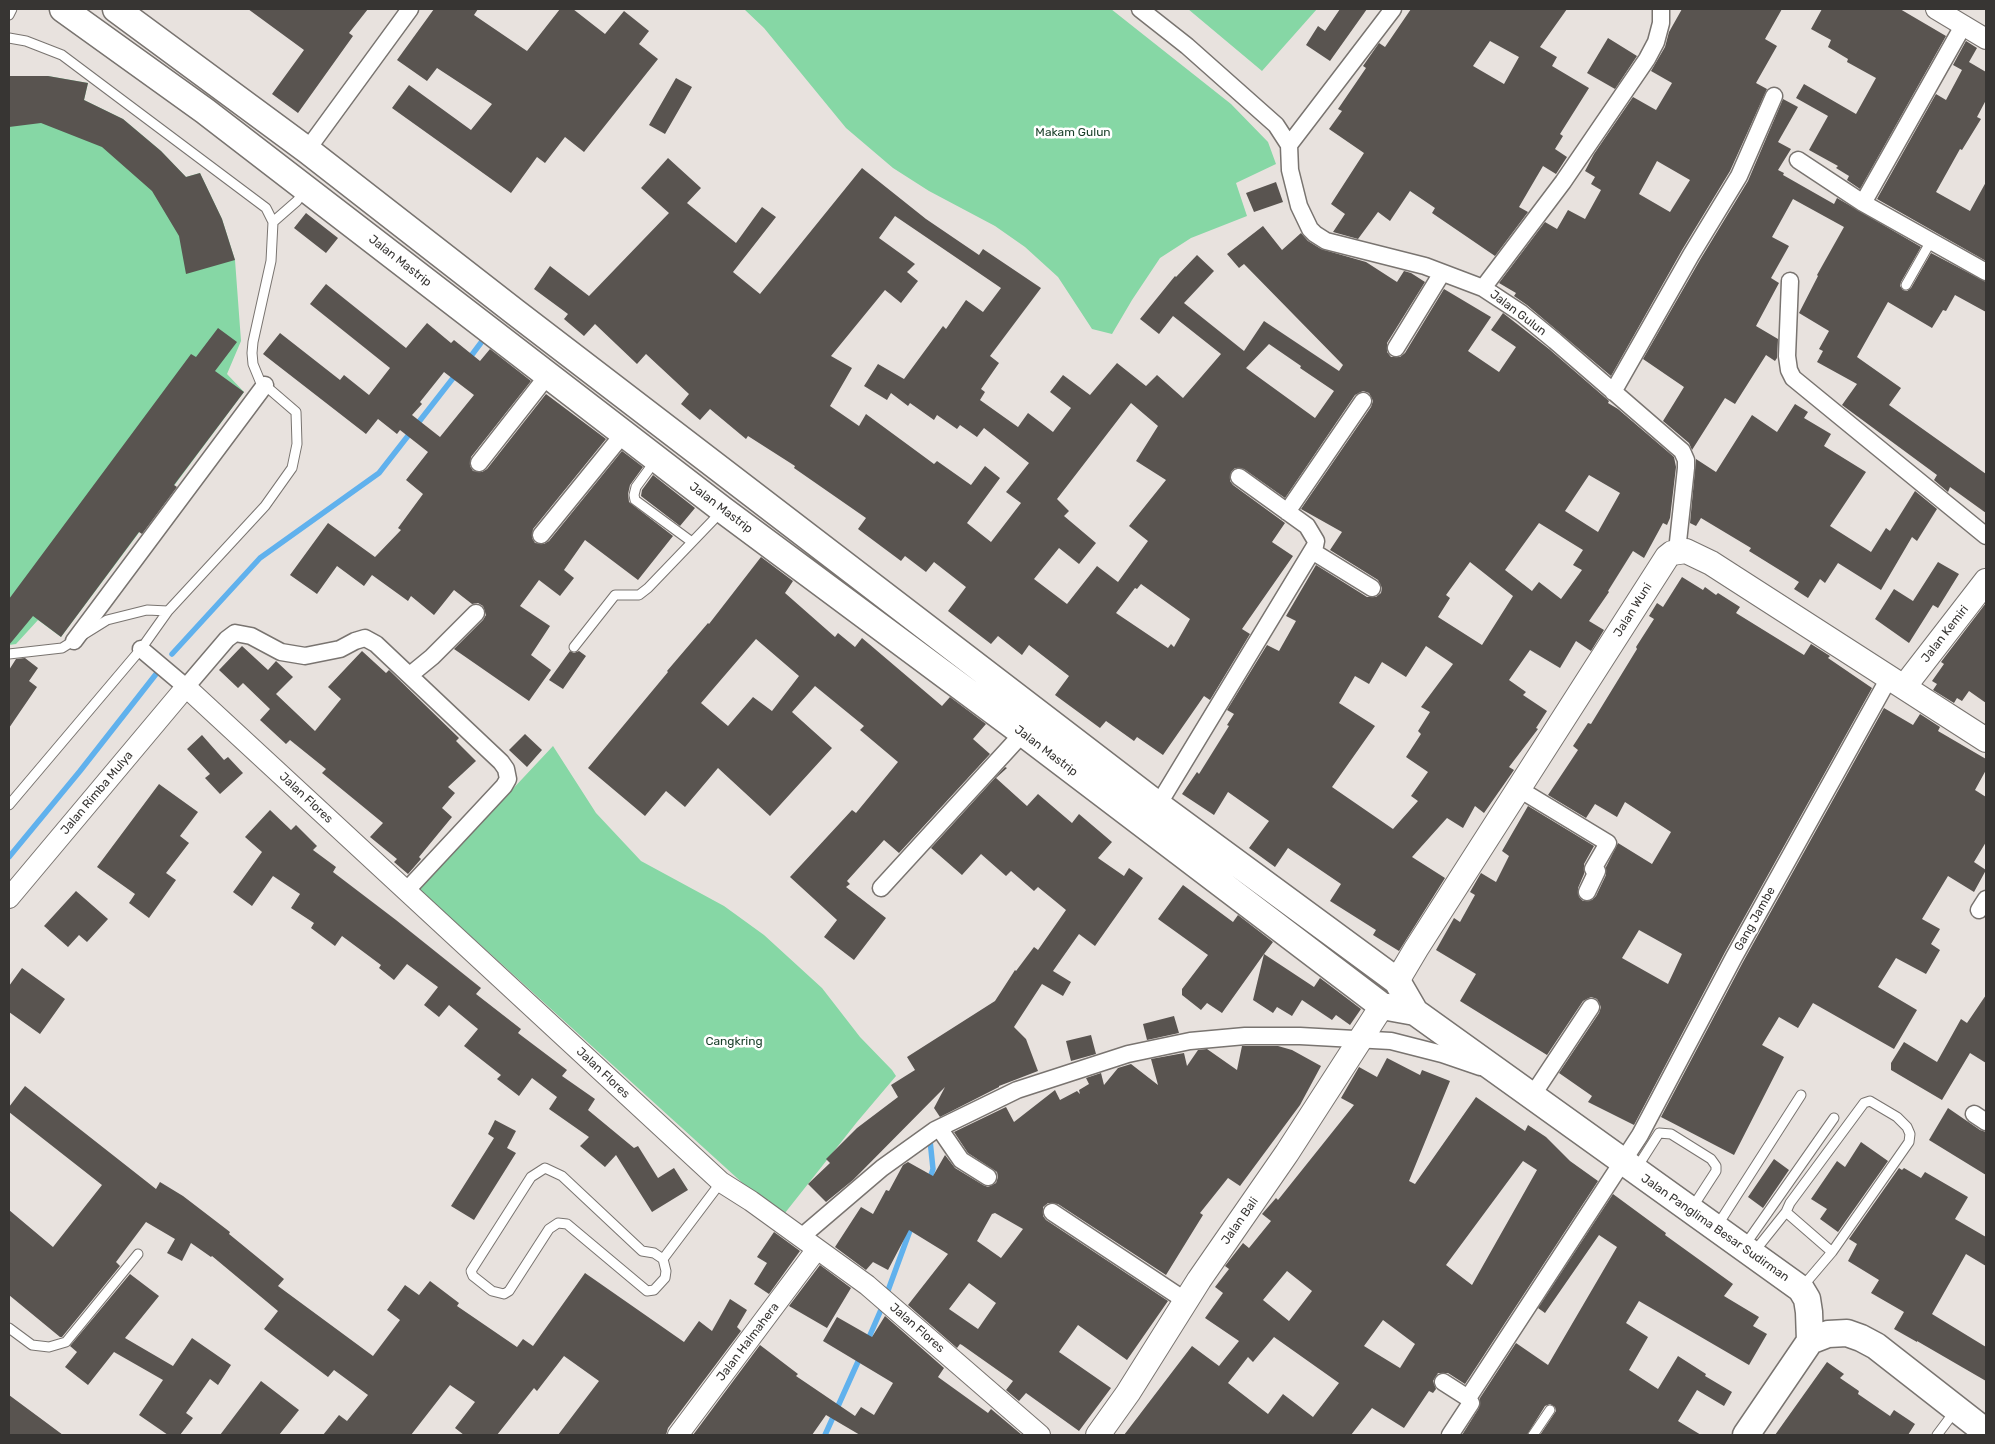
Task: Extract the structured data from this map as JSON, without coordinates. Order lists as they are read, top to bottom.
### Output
{
  "streets": {
    "main road": [
      "Jalan Mastrip",
      "Jalan Wuni",
      "Jalan Kemiri",
      "Jalan Bali",
      "Jalan Panglima Besar Sudirman"
    ],
    "street": [
      "Jalan Gulun",
      "Jalan Rimba Mulya",
      "Jalan Flores",
      "Gang Jambe",
      "Jalan Halmahera"
    ]
  },
  "crossings": [
    ["Jalan Mastrip", "Jalan Wuni"],
    ["Jalan Mastrip", "Jalan Bali"],
    ["Jalan Mastrip", "Jalan Panglima Besar Sudirman"],
    ["Jalan Gulun", "Jalan Wuni"],
    ["Jalan Wuni", "Jalan Panglima Besar Sudirman"],
    ["Jalan Kemiri", "Gang Jambe"],
    ["Jalan Rimba Mulya", "Jalan Flores"],
    ["Jalan Flores", "Jalan Halmahera"],
    ["Gang Jambe", "Jalan Panglima Besar Sudirman"],
    ["Jalan Bali", "Jalan Panglima Besar Sudirman"]
  ],
  "parks": ["Makam Gulun", "Cangkring"]
}
